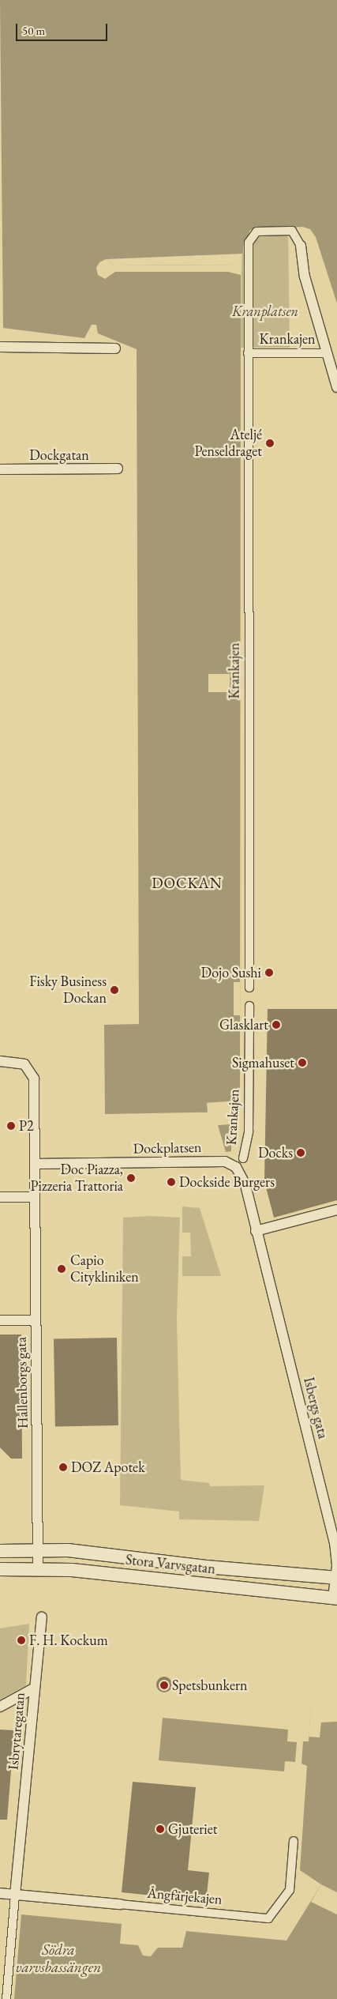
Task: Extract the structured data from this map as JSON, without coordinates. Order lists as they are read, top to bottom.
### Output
{
  "streets": {
    "street": [
      "Krankajen",
      "Dockgatan",
      "Dockplatsen",
      "Hallenborgs gata",
      "Isbergs gata",
      "Stora Varvsgatan",
      "Isbrytaregatan",
      "Ångfärjekajen"
    ]
  },
  "crossings": [
    ["Dockplatsen", "Isbergs gata"],
    ["Hallenborgs gata", "Stora Varvsgatan"],
    ["Isbergs gata", "Stora Varvsgatan"],
    ["Isbrytaregatan", "Ångfärjekajen"]
  ],
  "districts": ["DOCKAN"],
  "water": ["Södra varvsbassängen"],
  "parks": ["Kranplatsen"],
  "places": [
    "Ateljé Penseldraget",
    "Dojo Sushi",
    "Fisky Business Dockan",
    "Glasklart",
    "Sigmahuset",
    "P2",
    "Docks",
    "Doc Piazza, Pizzeria Trattoria",
    "Dockside Burgers",
    "Capio Citykliniken",
    "DOZ Apotek",
    "F. H. Kockum",
    "Spetsbunkern",
    "Gjuteriet"
  ],
  "scale_bar": "50 m"
}
